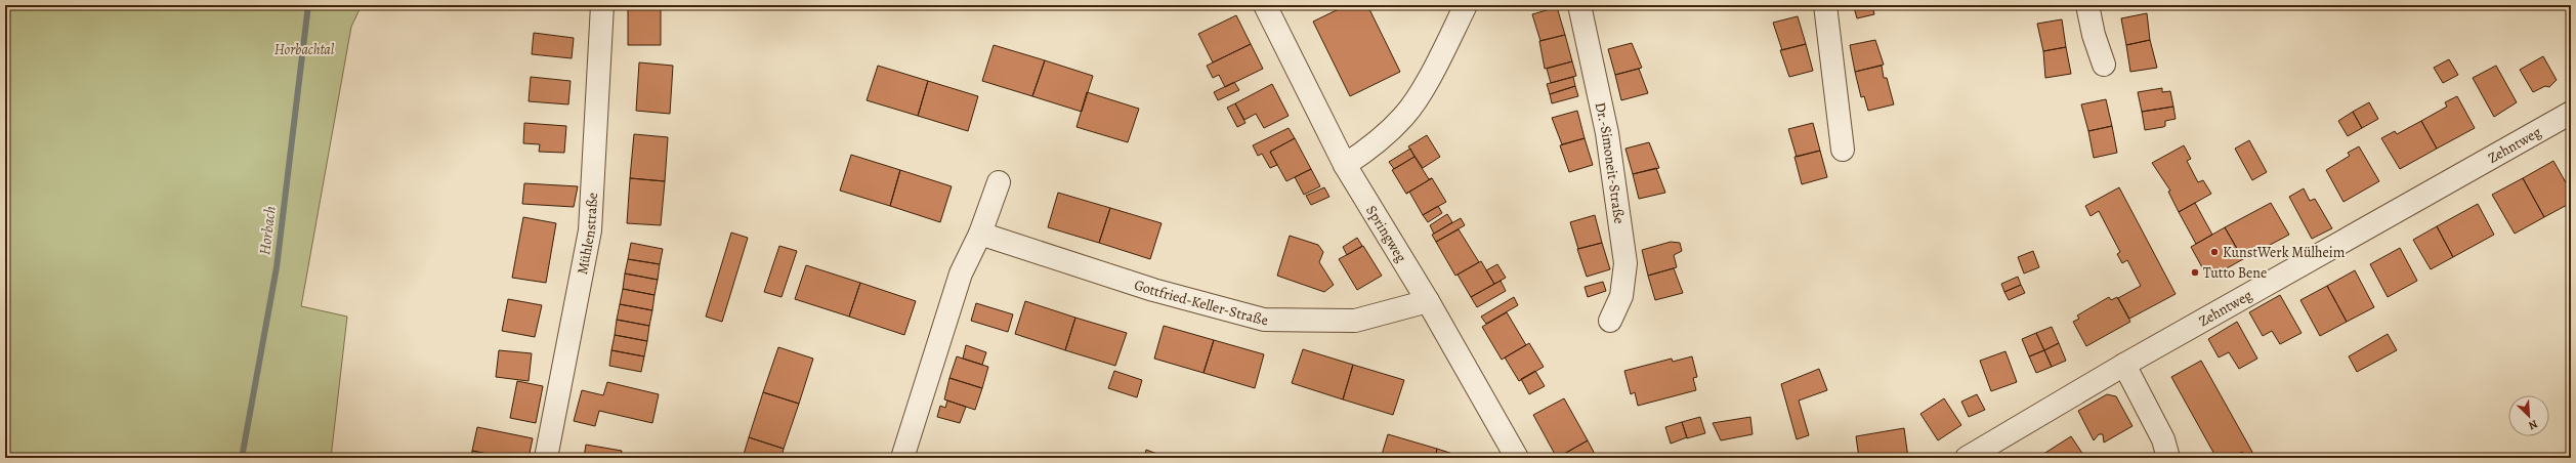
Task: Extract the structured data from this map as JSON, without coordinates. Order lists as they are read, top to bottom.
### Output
{
  "streets": {
    "street": [
      "Zehntweg",
      "Dr.-Simoneit-Straße",
      "Mühlenstraße",
      "Springweg",
      "Gottfried-Keller-Straße"
    ]
  },
  "crossings": [
    ["Springweg", "Gottfried-Keller-Straße"]
  ],
  "water": ["Horbach"],
  "parks": ["Horbachtal"],
  "places": ["KunstWerk Mülheim", "Tutto Bene"],
  "north": "bottom right"
}
